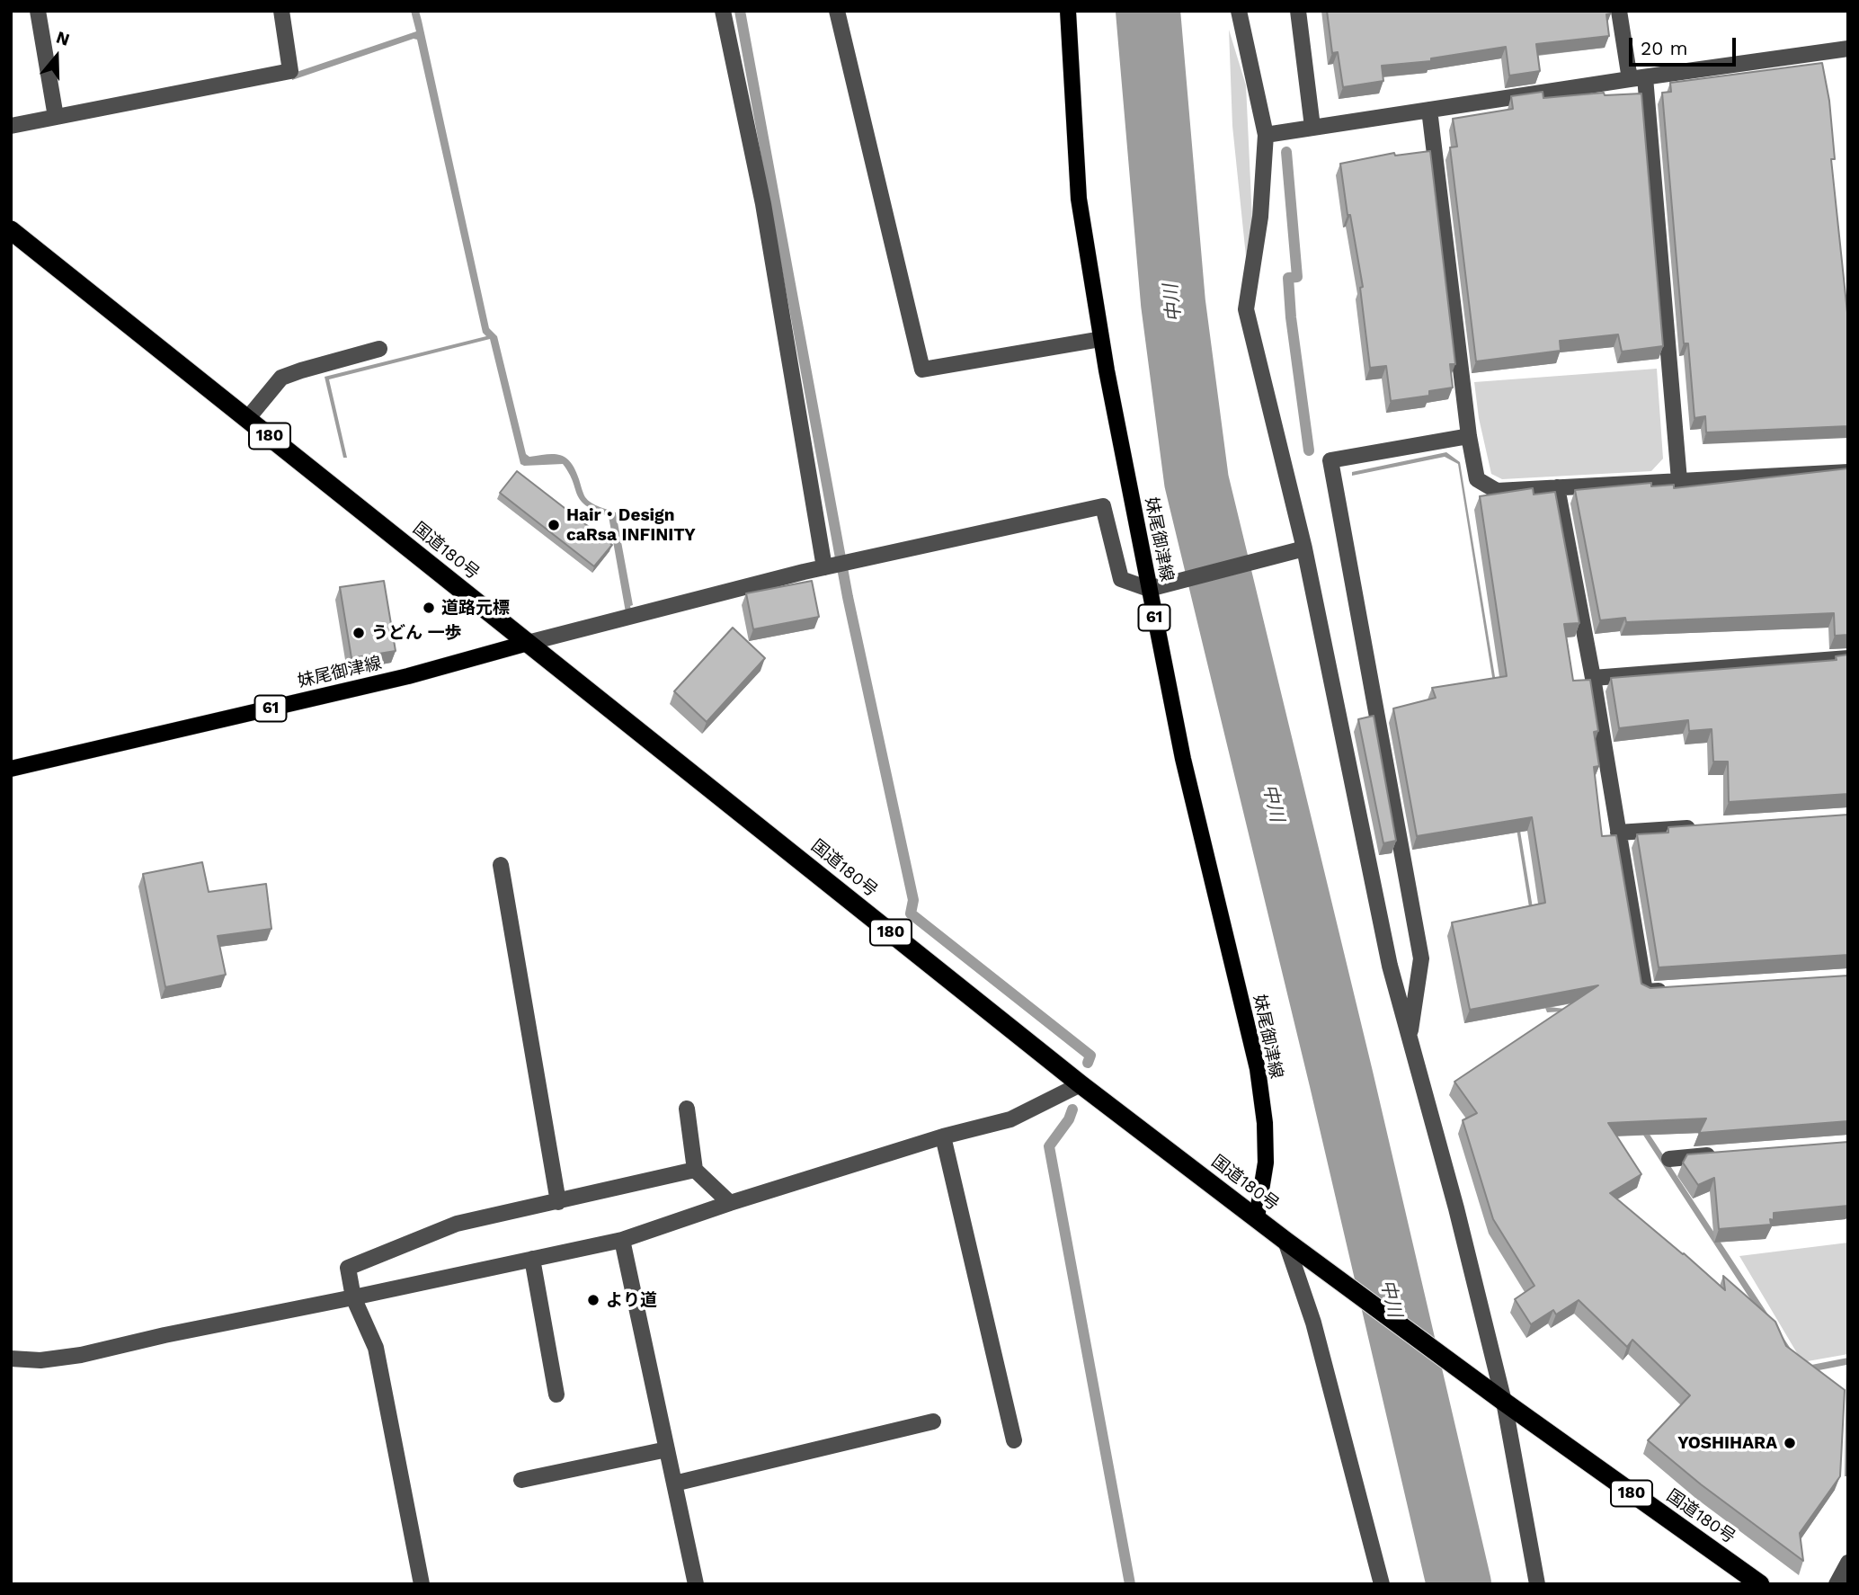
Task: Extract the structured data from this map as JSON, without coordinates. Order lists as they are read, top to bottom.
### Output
{
  "streets": {
    "highway": ["180", "国道180号"],
    "main road": ["妹尾御津線", "61"]
  },
  "crossings": [
    ["妹尾御津線", "国道180号"]
  ],
  "water": ["中川"],
  "places": [
    "Hair・Design caRsa INFINITY",
    "道路元標",
    "うどん 一歩",
    "より道",
    "YOSHIHARA"
  ],
  "scale_bar": "20 m",
  "north": "top"
}
